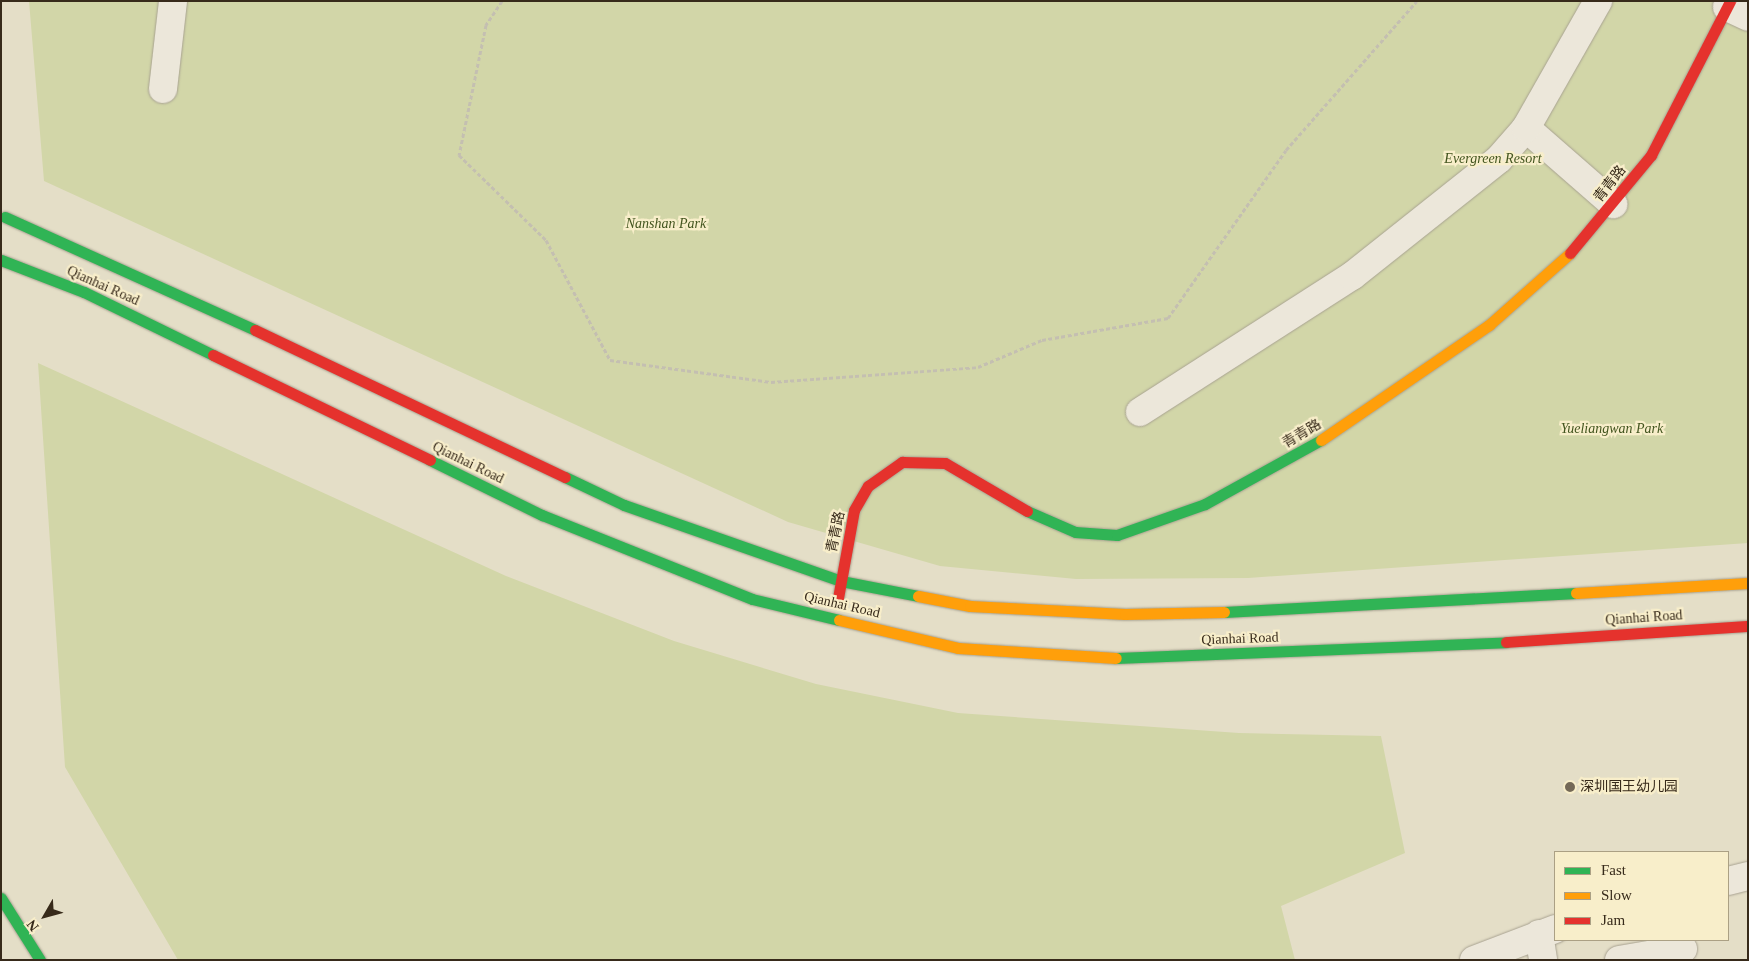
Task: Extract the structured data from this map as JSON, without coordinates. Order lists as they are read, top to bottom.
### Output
{
  "streets": {
    "main road": ["青青路", "Qianhai Road"]
  },
  "crossings": [
    ["青青路", "Qianhai Road"]
  ],
  "parks": ["Evergreen Resort", "Nanshan Park", "Yueliangwan Park"],
  "places": ["深圳国王幼儿园"],
  "legend": ["Fast", "Slow", "Jam"],
  "north": "bottom left"
}
